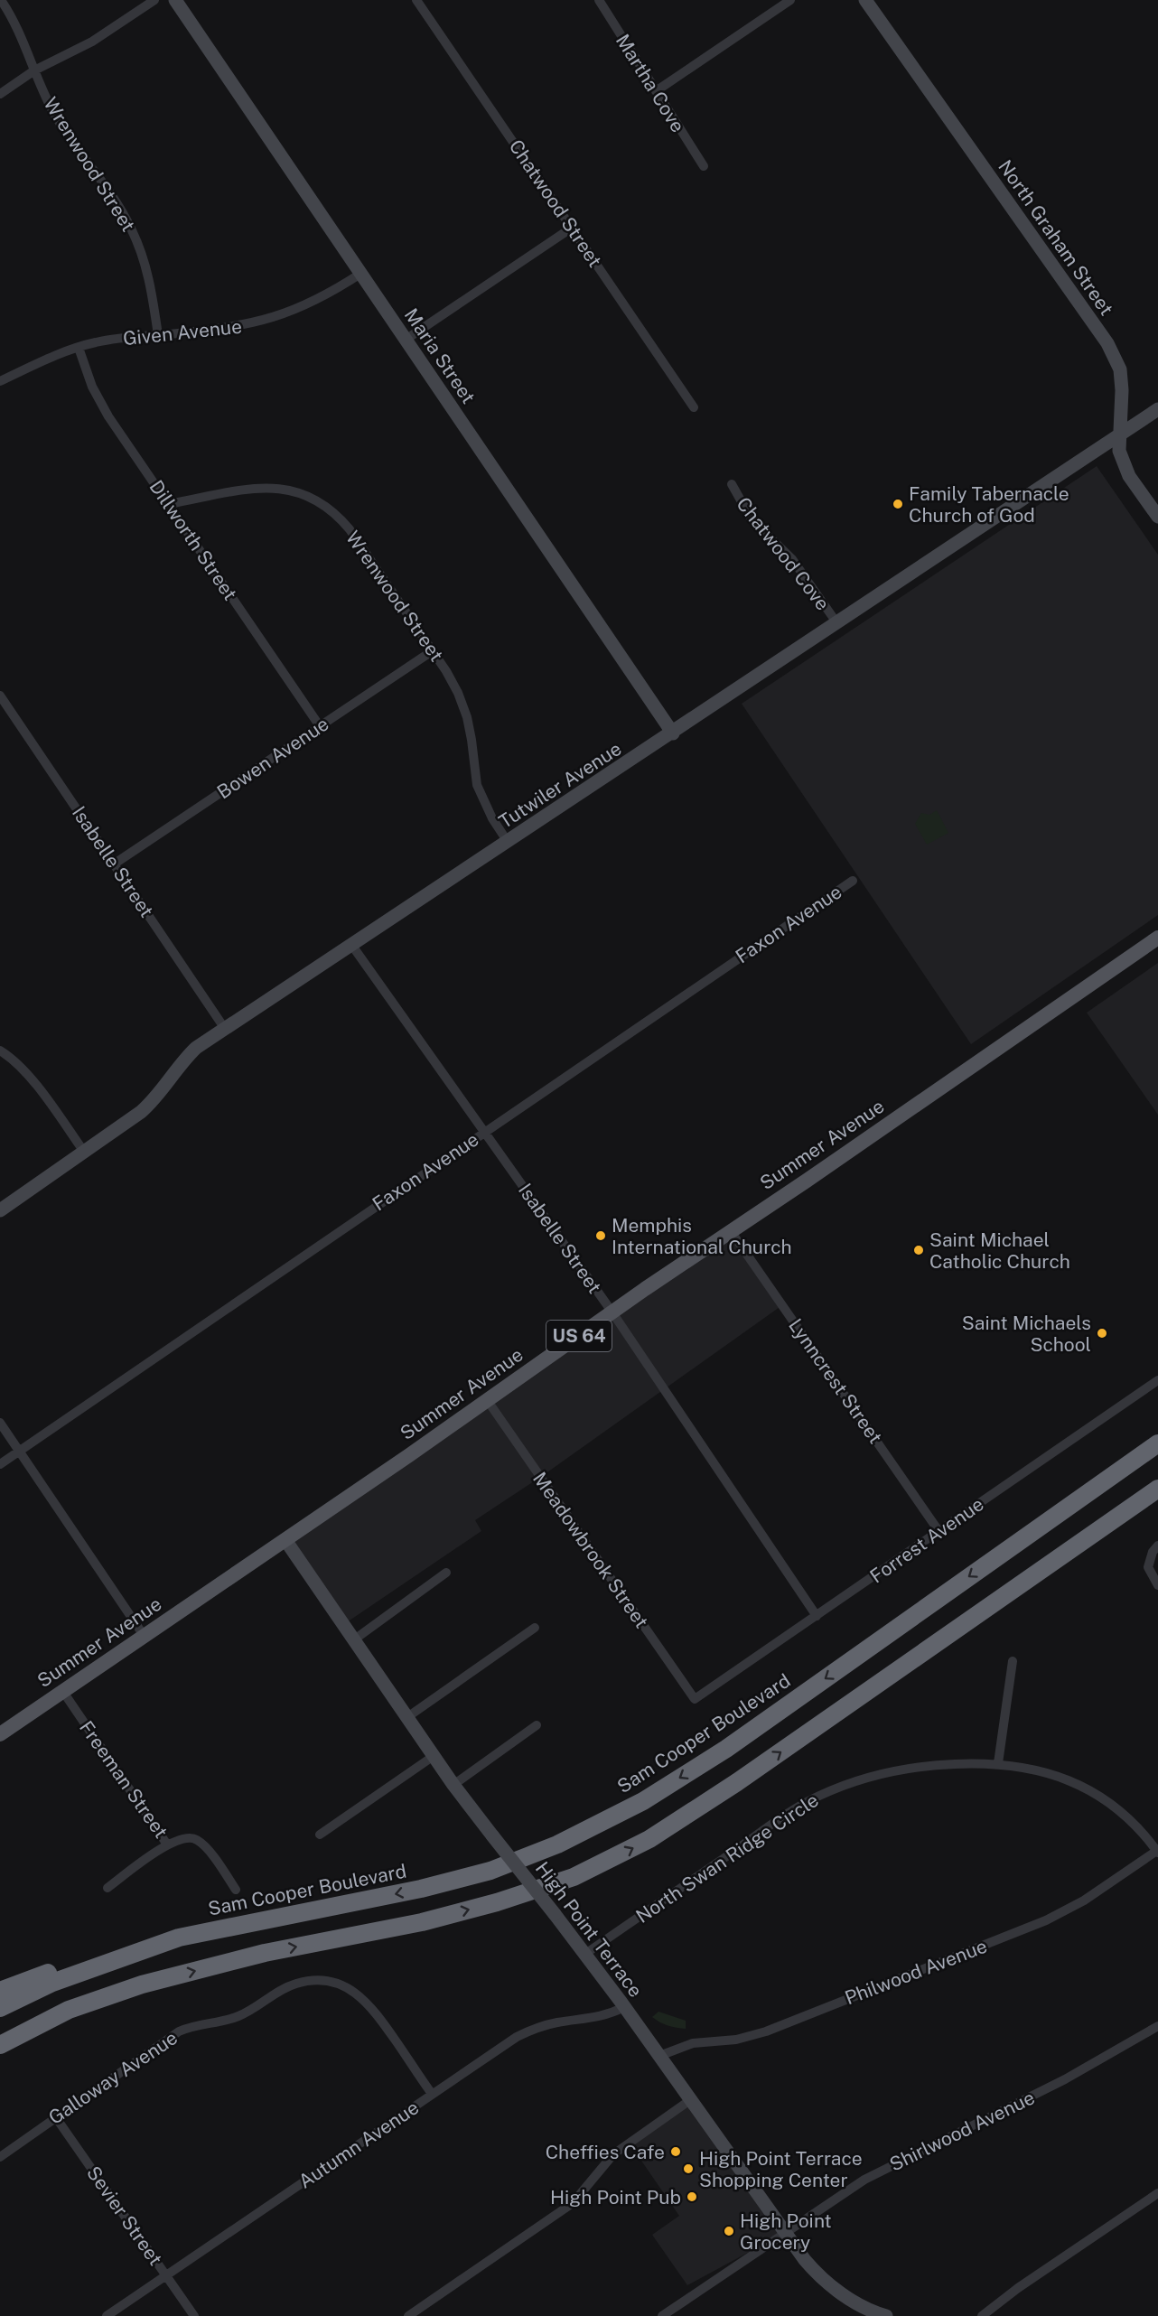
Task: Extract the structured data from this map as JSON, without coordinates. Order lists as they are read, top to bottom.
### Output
{
  "streets": {
    "highway": ["Sam Cooper Boulevard"],
    "main road": ["Summer Avenue", "US 64"],
    "street": [
      "Martha Cove",
      "Wrenwood Street",
      "Chatwood Street",
      "North Graham Street",
      "Given Avenue",
      "Maria Street",
      "Dillworth Street",
      "Chatwood Cove",
      "Bowen Avenue",
      "Tutwiler Avenue",
      "Isabelle Street",
      "Faxon Avenue",
      "Lynncrest Street",
      "Forrest Avenue",
      "Meadowbrook Street",
      "Freeman Street",
      "North Swan Ridge Circle",
      "High Point Terrace",
      "Philwood Avenue",
      "Galloway Avenue",
      "Shirlwood Avenue",
      "Autumn Avenue",
      "Sevier Street"
    ]
  },
  "crossings": [
    ["Wrenwood Street", "Given Avenue"],
    ["Wrenwood Street", "Dillworth Street"],
    ["Wrenwood Street", "Bowen Avenue"],
    ["Wrenwood Street", "Tutwiler Avenue"],
    ["North Graham Street", "Tutwiler Avenue"],
    ["Given Avenue", "Maria Street"],
    ["Given Avenue", "Dillworth Street"],
    ["Maria Street", "Tutwiler Avenue"],
    ["Dillworth Street", "Bowen Avenue"],
    ["Chatwood Cove", "Tutwiler Avenue"],
    ["Bowen Avenue", "Isabelle Street"],
    ["Tutwiler Avenue", "Isabelle Street"],
    ["Isabelle Street", "Faxon Avenue"],
    ["Isabelle Street", "Summer Avenue"],
    ["Isabelle Street", "Forrest Avenue"],
    ["Summer Avenue", "Lynncrest Street"],
    ["Summer Avenue", "Meadowbrook Street"],
    ["Summer Avenue", "Freeman Street"],
    ["Summer Avenue", "High Point Terrace"],
    ["Lynncrest Street", "Forrest Avenue"],
    ["Forrest Avenue", "Meadowbrook Street"],
    ["North Swan Ridge Circle", "High Point Terrace"],
    ["North Swan Ridge Circle", "Philwood Avenue"],
    ["High Point Terrace", "Philwood Avenue"],
    ["High Point Terrace", "Shirlwood Avenue"],
    ["High Point Terrace", "Autumn Avenue"],
    ["Galloway Avenue", "Autumn Avenue"],
    ["Galloway Avenue", "Sevier Street"],
    ["Autumn Avenue", "Sevier Street"]
  ],
  "places": [
    "Family Tabernacle Church of God",
    "Memphis International Church",
    "Saint Michael Catholic Church",
    "Saint Michaels School",
    "Cheffies Cafe",
    "High Point Terrace Shopping Center",
    "High Point Pub",
    "High Point Grocery"
  ]
}
